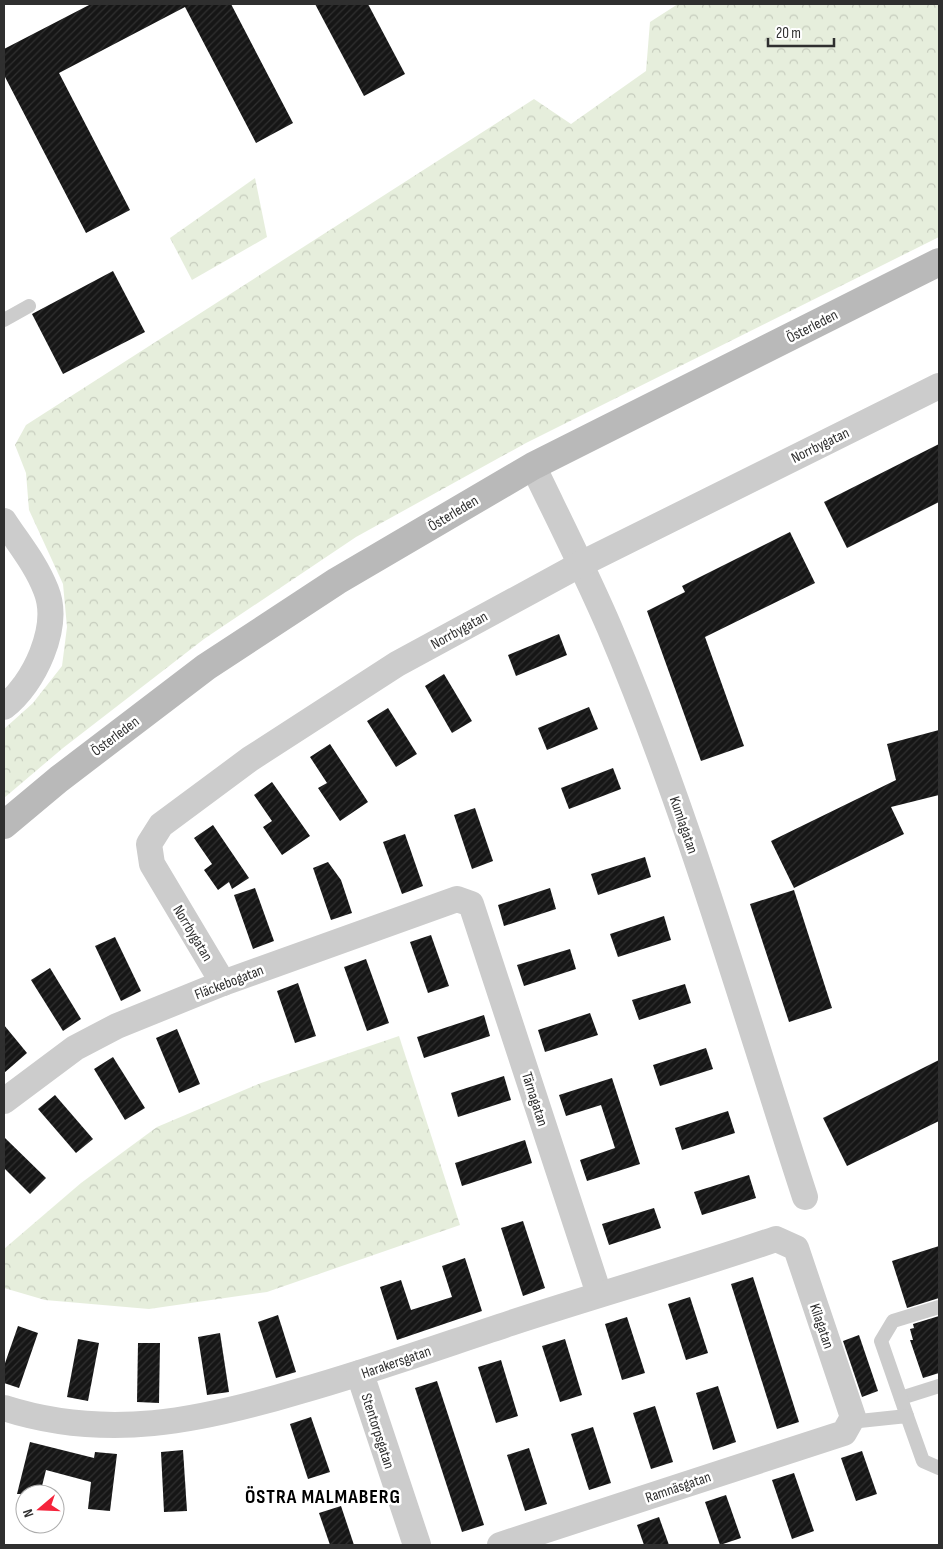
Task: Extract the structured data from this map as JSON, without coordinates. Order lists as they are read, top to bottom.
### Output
{
  "streets": {
    "main road": ["Österleden"],
    "street": [
      "Norrbygatan",
      "Kumlagatan",
      "Fläckebogatan",
      "Tärnagatan",
      "Kilagatan",
      "Harakersgatan",
      "Stentorpsgatan",
      "Ramnäsgatan"
    ]
  },
  "crossings": [
    ["Österleden", "Kumlagatan"],
    ["Norrbygatan", "Kumlagatan"],
    ["Norrbygatan", "Fläckebogatan"],
    ["Fläckebogatan", "Tärnagatan"],
    ["Tärnagatan", "Harakersgatan"],
    ["Kilagatan", "Harakersgatan"],
    ["Kilagatan", "Ramnäsgatan"],
    ["Harakersgatan", "Stentorpsgatan"]
  ],
  "districts": ["ÖSTRA MALMABERG"],
  "scale_bar": "20 m",
  "north": "left"
}
